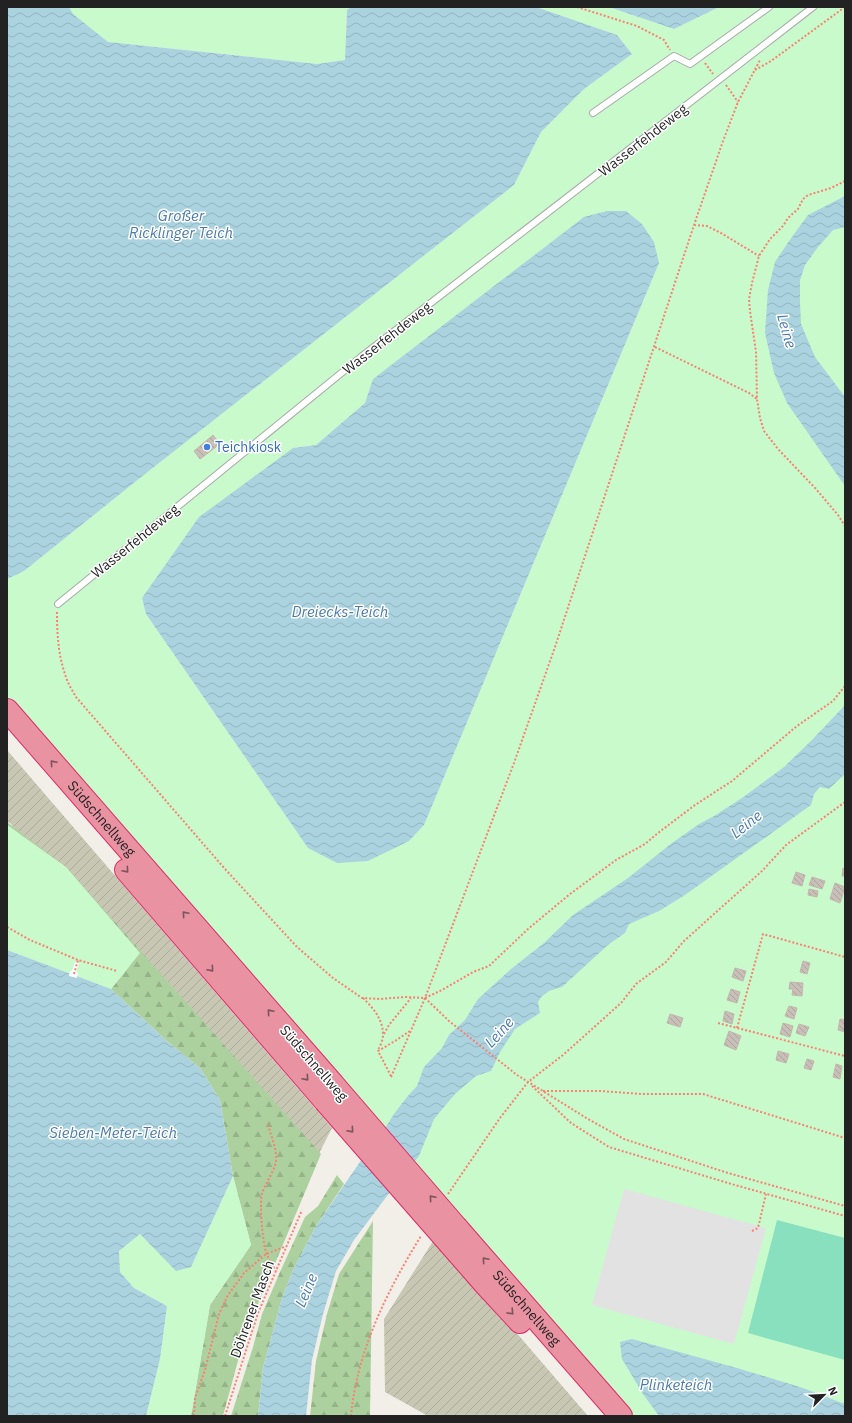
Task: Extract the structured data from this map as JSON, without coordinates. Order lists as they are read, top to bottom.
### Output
{
  "streets": {
    "highway": ["Südschnellweg"],
    "lane": ["Wasserfehdeweg"],
    "path": ["Döhrener Masch"]
  },
  "water": [
    "Großer Ricklinger Teich",
    "Leine",
    "Dreiecks-Teich",
    "Sieben-Meter-Teich",
    "Plinketeich"
  ],
  "places": ["Teichkiosk"],
  "north": "top right"
}
